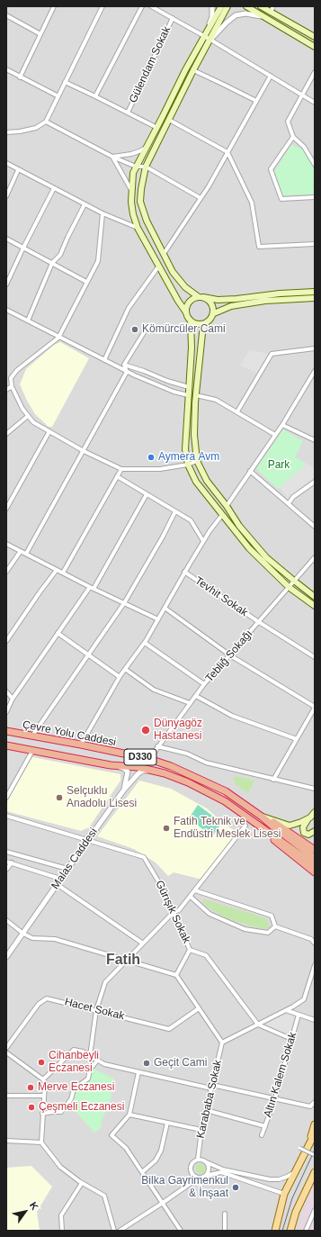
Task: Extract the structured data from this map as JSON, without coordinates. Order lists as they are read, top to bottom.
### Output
{
  "streets": {
    "highway": ["Çevre Yolu Caddesi", "D330"],
    "street": [
      "Gülendam Sokak",
      "Tevhit Sokak",
      "Tebliğ Sokağı",
      "Malas Caddesi",
      "Gürışık Sokak",
      "Hacet Sokak",
      "Altın Kalem Sokak",
      "Karababa Sokak"
    ]
  },
  "crossings": [
    ["Tevhit Sokak", "Tebliğ Sokağı"],
    ["Tebliğ Sokağı", "Çevre Yolu Caddesi"],
    ["D330", "Malas Caddesi"],
    ["Malas Caddesi", "Gürışık Sokak"]
  ],
  "districts": ["Fatih"],
  "parks": ["Park"],
  "places": [
    "Kömürcüler Cami",
    "Aymera Avm",
    "Dünyagöz Hastanesi",
    "Selçuklu Anadolu Lisesi",
    "Fatih Teknik ve Endüstri Meslek Lisesi",
    "Cihanbeyli Eczanesi",
    "Geçit Cami",
    "Merve Eczanesi",
    "Çeşmeli Eczanesi",
    "Bilka Gayrimenkul & İnşaat"
  ],
  "north": "top right"
}
